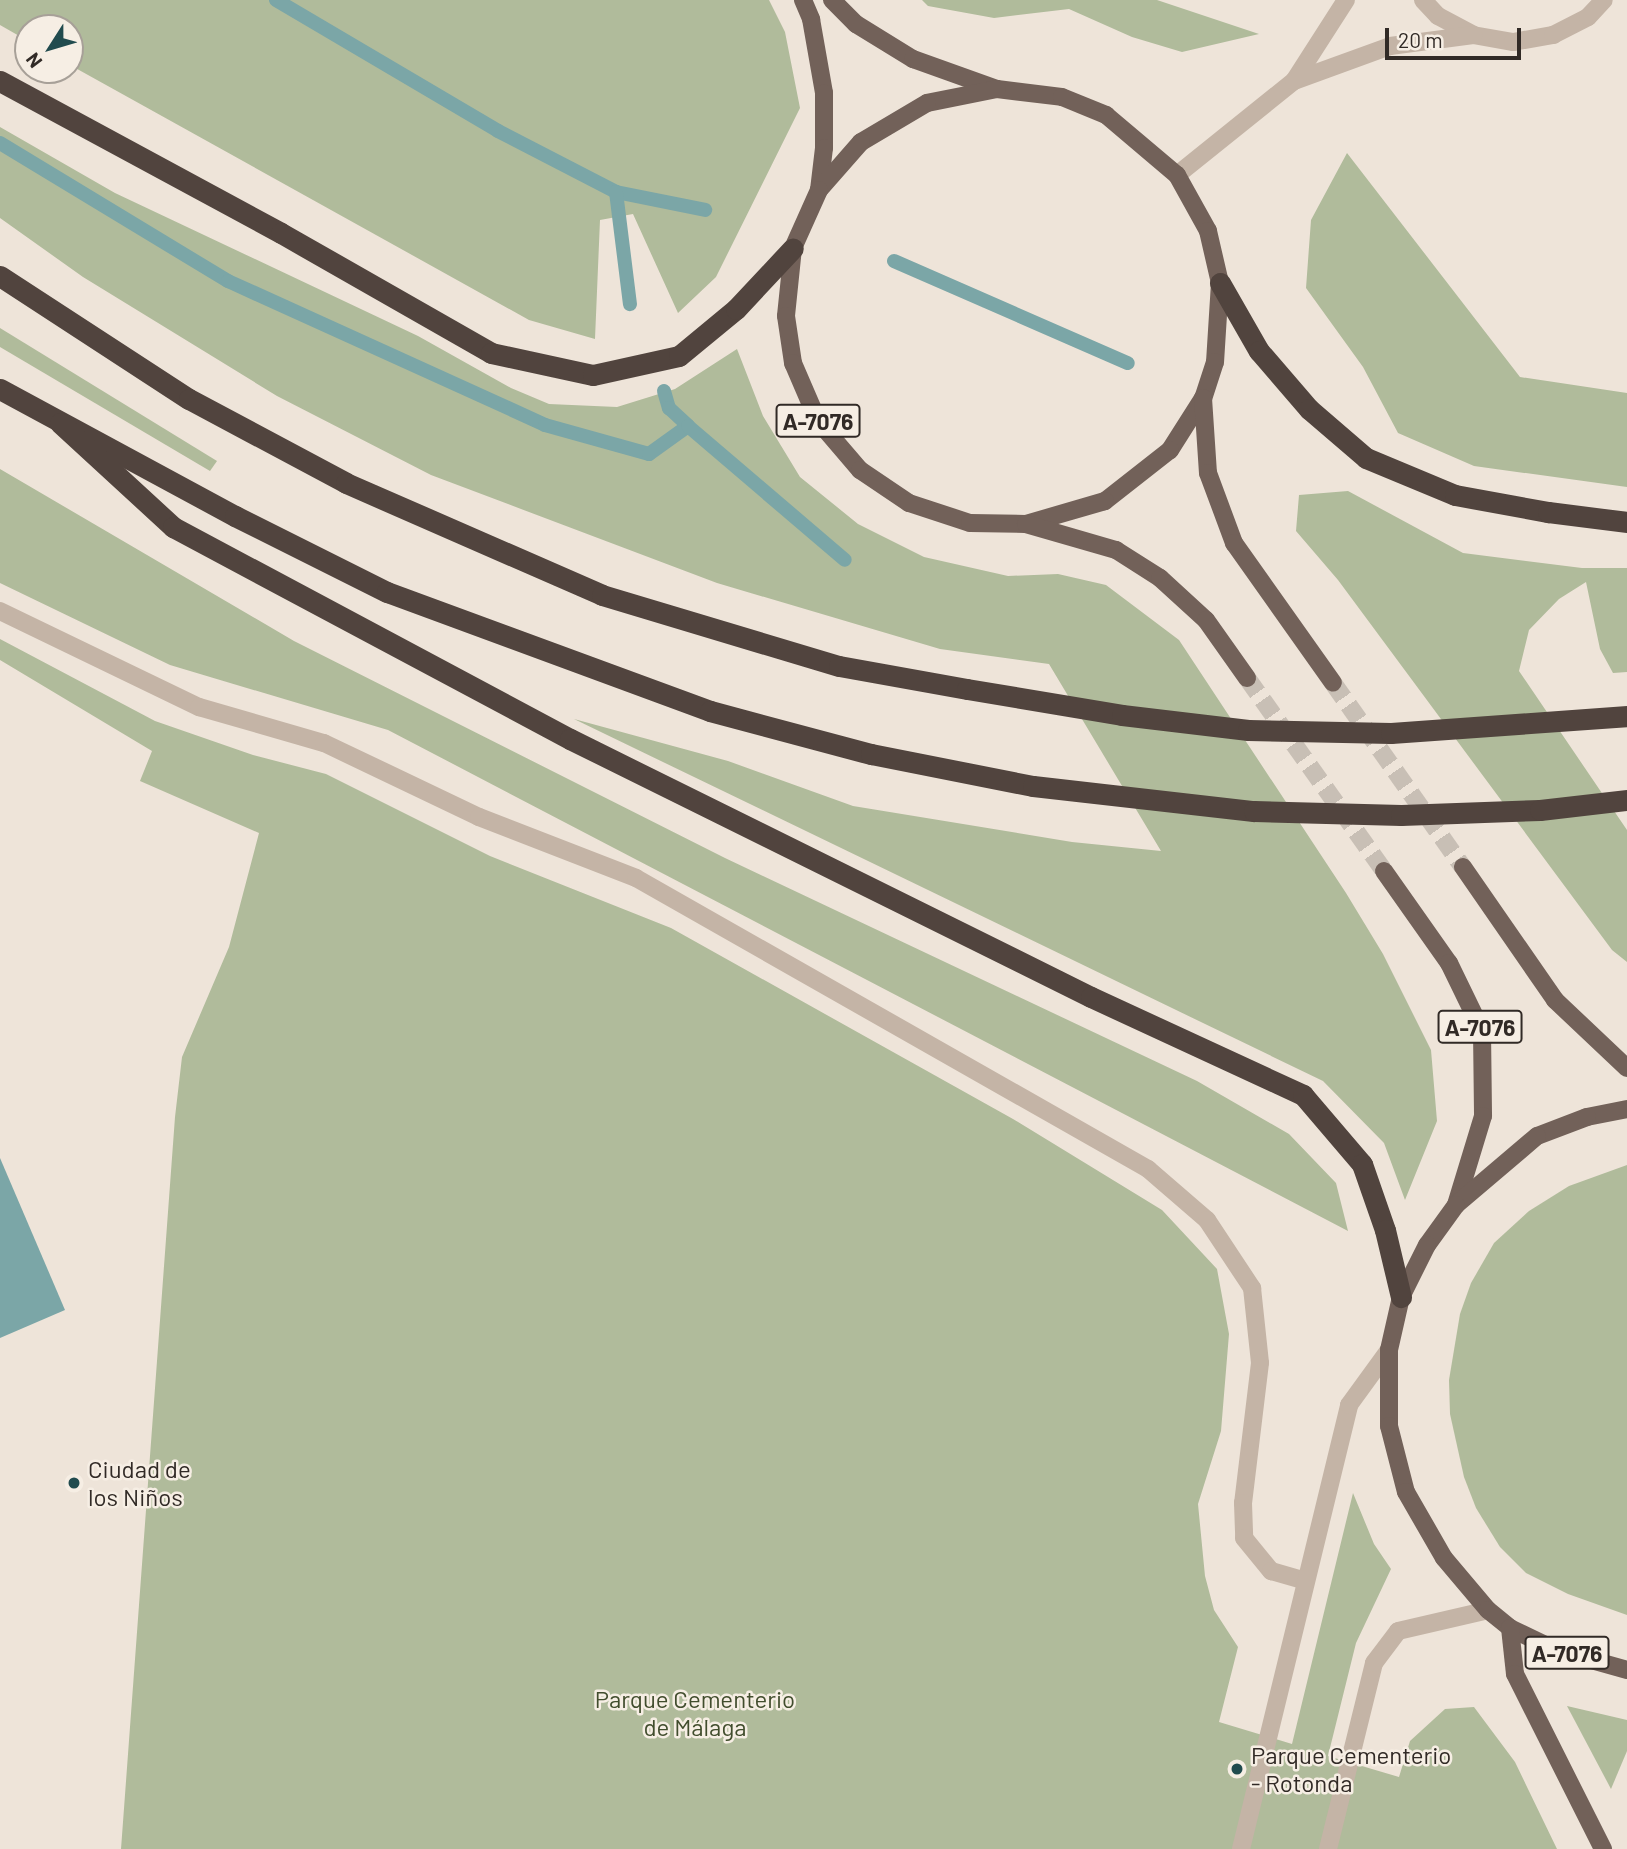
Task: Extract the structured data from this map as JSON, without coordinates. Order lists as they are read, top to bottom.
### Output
{
  "streets": {
    "main road": ["A-7076"]
  },
  "parks": ["Parque Cementerio de Málaga"],
  "places": ["Ciudad de los Niños", "Parque Cementerio - Rotonda"],
  "scale_bar": "20 m",
  "north": "bottom left"
}
